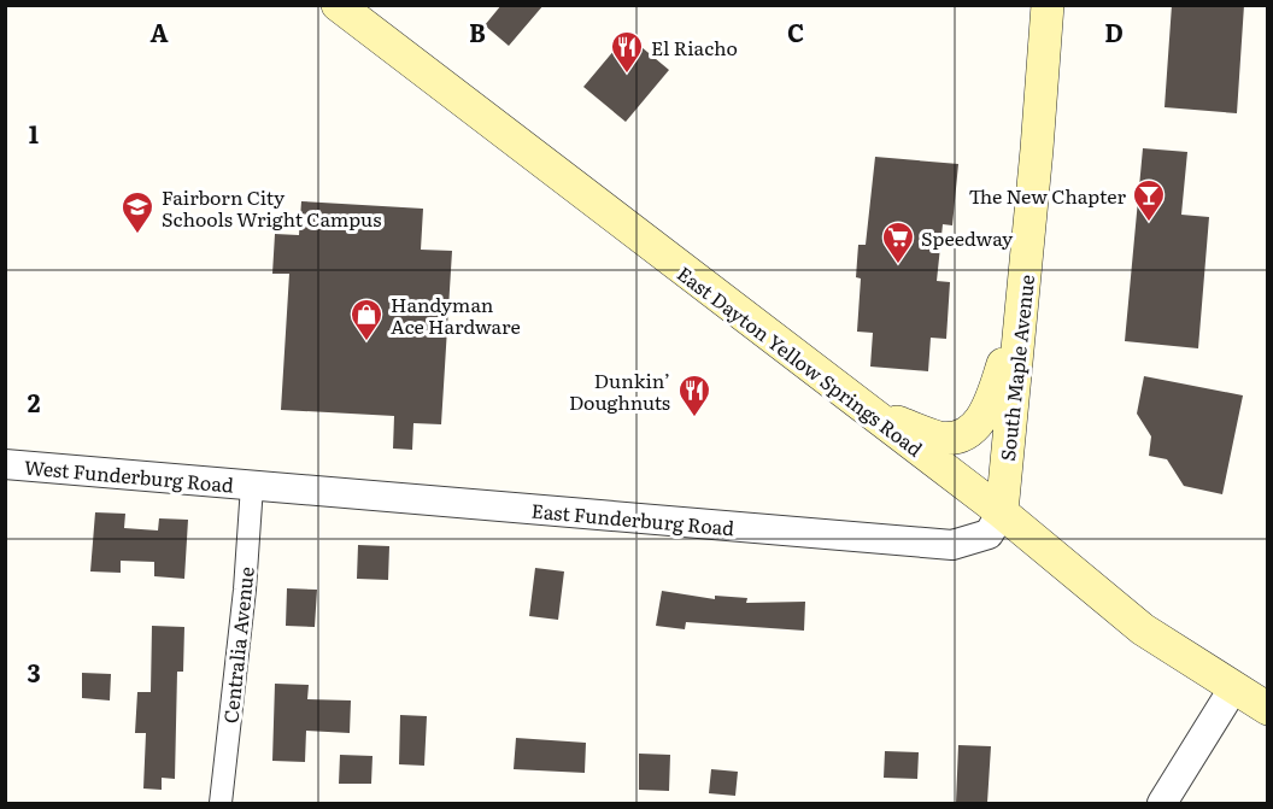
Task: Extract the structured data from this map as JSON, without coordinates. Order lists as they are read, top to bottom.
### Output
{
  "streets": {
    "main road": ["East Dayton Yellow Springs Road", "South Maple Avenue"],
    "street": ["West Funderburg Road", "East Funderburg Road", "Centralia Avenue"]
  },
  "crossings": [
    ["East Dayton Yellow Springs Road", "South Maple Avenue"],
    ["East Dayton Yellow Springs Road", "East Funderburg Road"],
    ["South Maple Avenue", "East Funderburg Road"],
    ["West Funderburg Road", "East Funderburg Road"],
    ["West Funderburg Road", "Centralia Avenue"],
    ["East Funderburg Road", "Centralia Avenue"]
  ],
  "places": {
    "restaurant": ["El Riacho", "Dunkin’ Doughnuts"],
    "bar": ["The New Chapter"],
    "school or university": ["Fairborn City Schools Wright Campus"],
    "supermarket": ["Speedway"],
    "shop": ["Handyman Ace Hardware"]
  },
  "grid": {
    "columns": [
      "A",
      "B",
      "C",
      "D"
    ],
    "rows": ["1", "2", "3"]
  }
}
